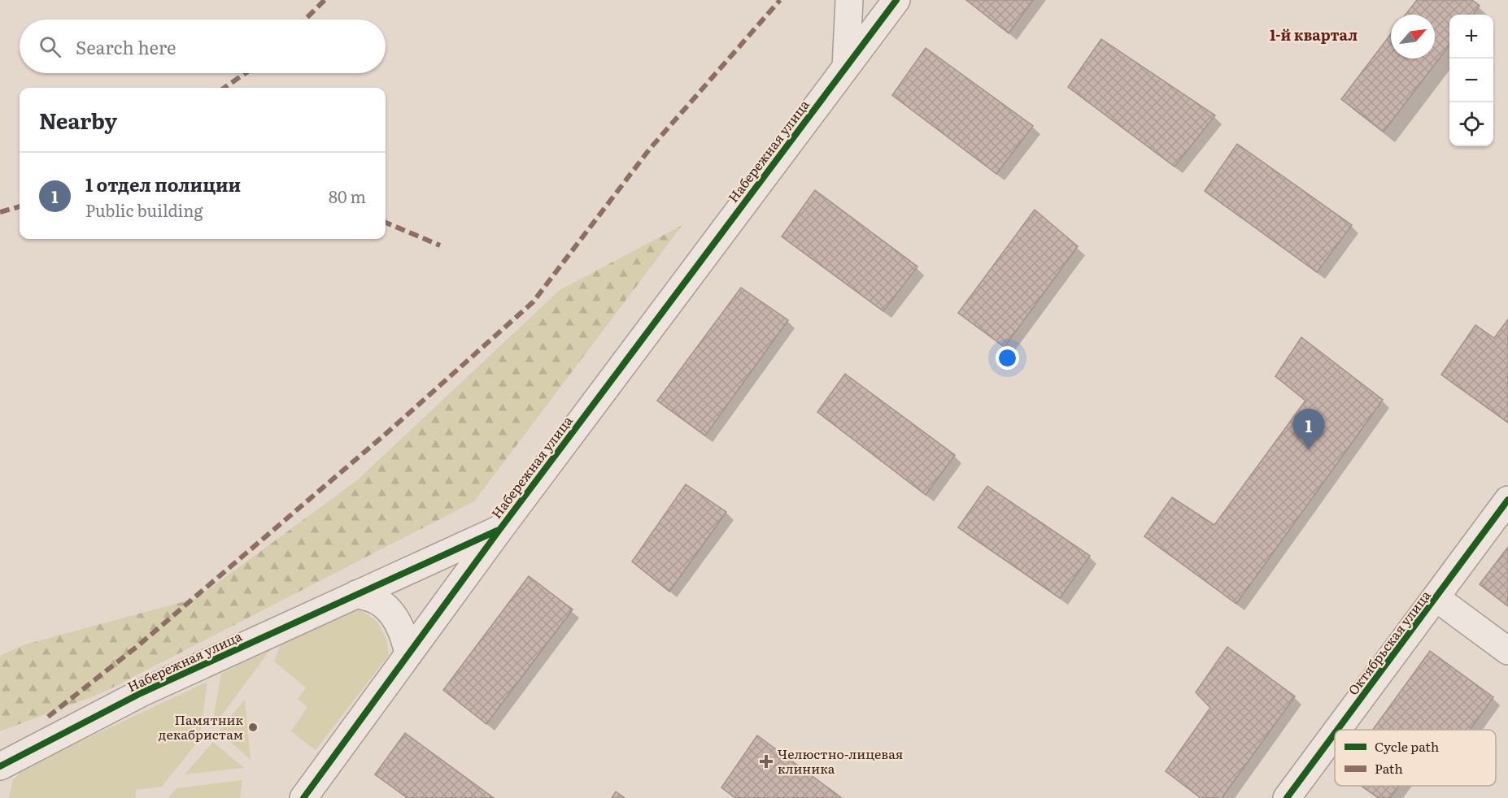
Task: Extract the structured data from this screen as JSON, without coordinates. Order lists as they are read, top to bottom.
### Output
{
  "streets": {
    "street": ["Набережная улица", "Октябрьская улица"]
  },
  "districts": ["1-й квартал"],
  "places": {
    "other": ["Памятник декабристам"],
    "health": ["Челюстно-лицевая клиника"]
  },
  "legend": ["Cycle path", "Path"],
  "north": "top right",
  "page": {
    "map_buttons": ["+", "−"],
    "search": "Search here",
    "heading": "Nearby",
    "list": [
      {
        "mark": "1",
        "name": "1 отдел полиции",
        "note": "Public building",
        "value": "80 m"
      }
    ],
    "pins": "1"
  }
}
